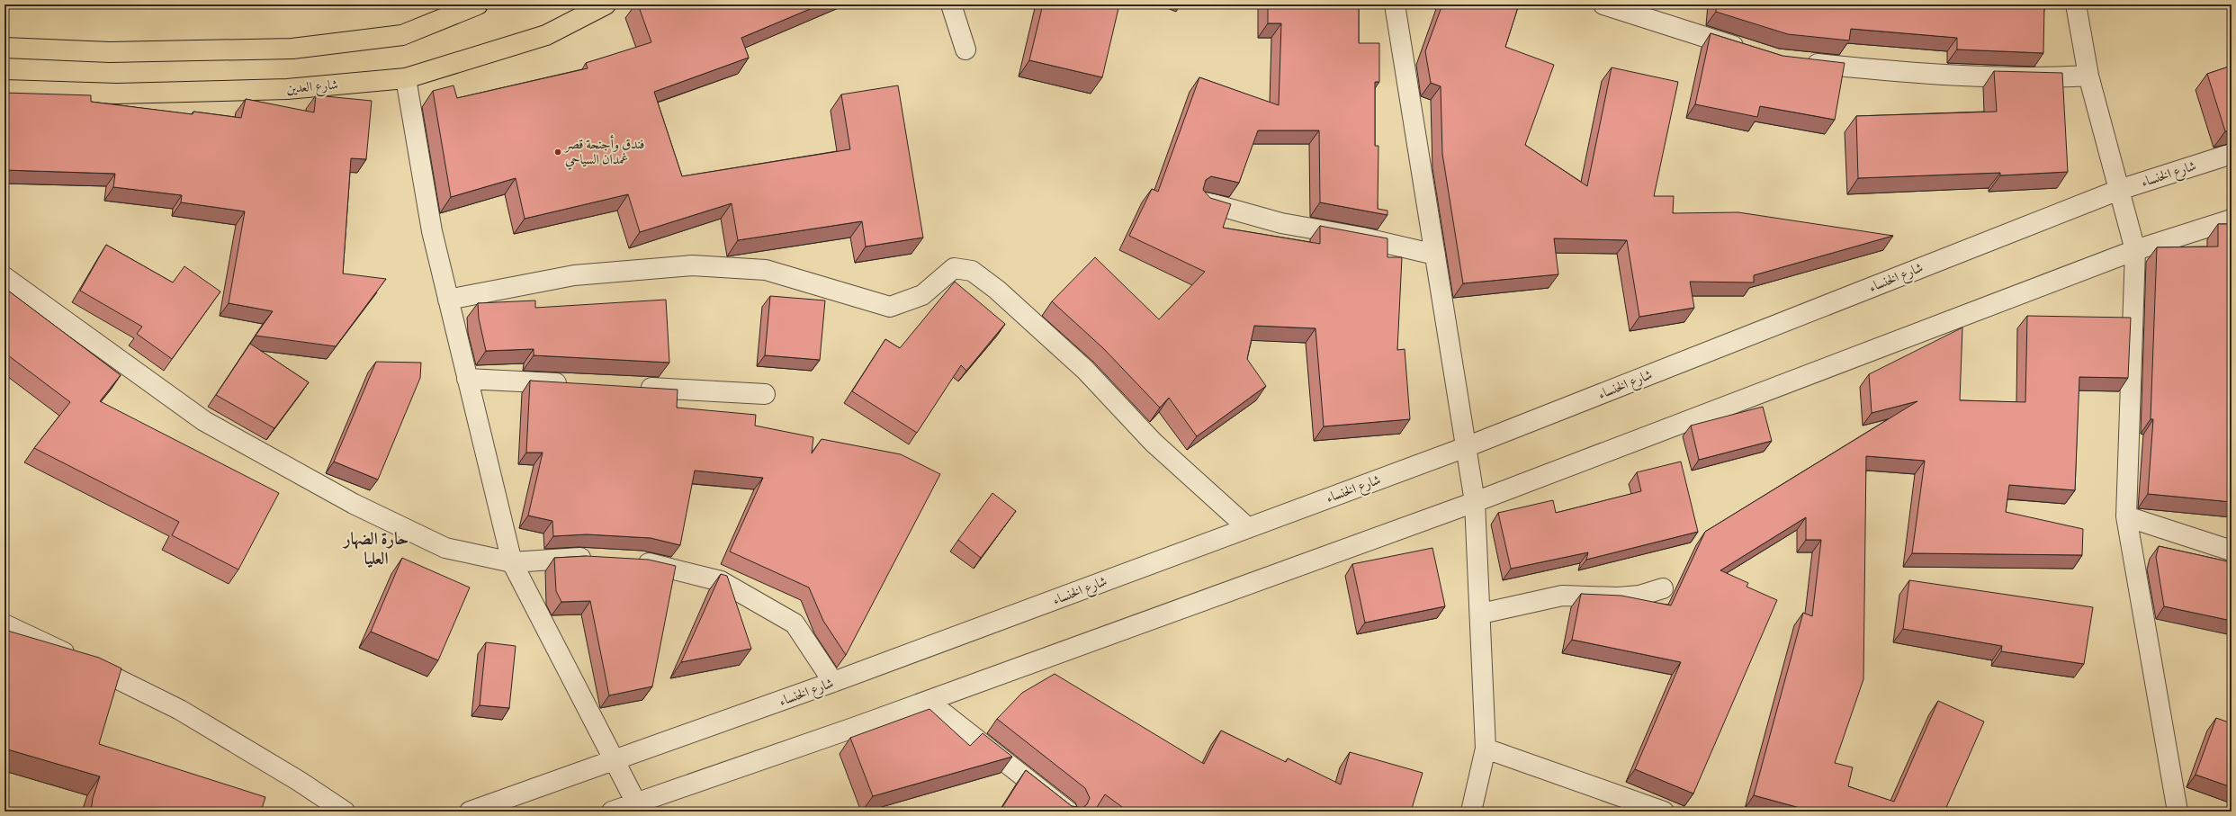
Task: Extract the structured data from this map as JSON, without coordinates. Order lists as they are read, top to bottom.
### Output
{
  "streets": {
    "main road": ["شارع العدين"],
    "street": ["شارع الخنساء"]
  },
  "districts": ["حارة الضهار العليا"],
  "places": ["فندق وأجنحة قصر غمدان السياحي"]
}
